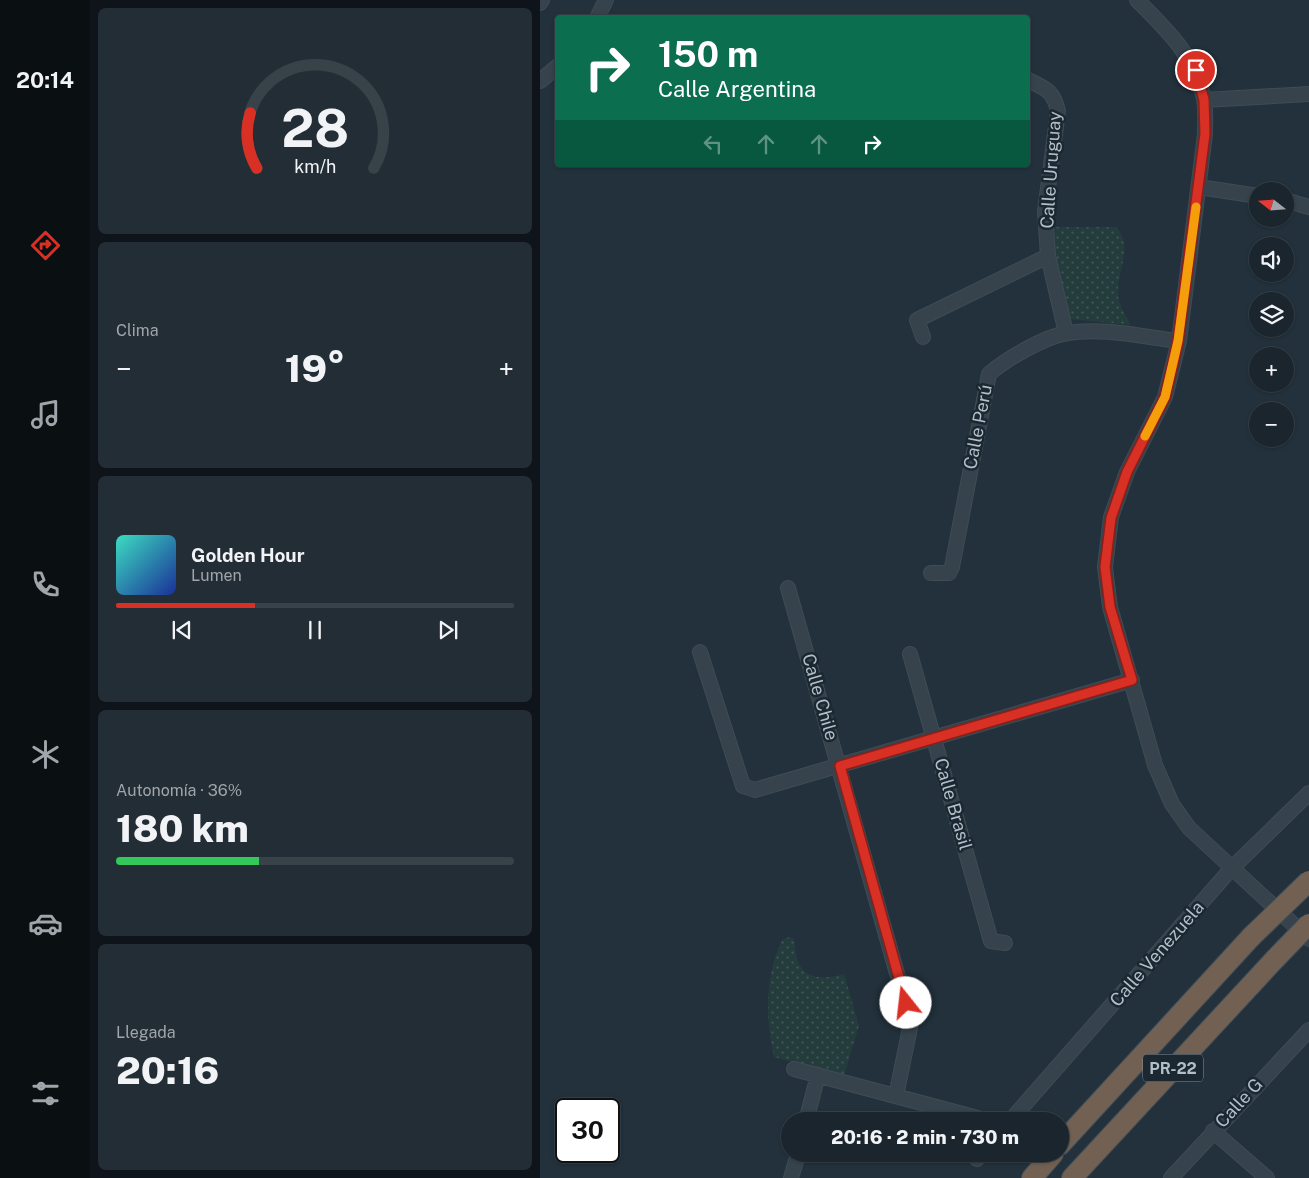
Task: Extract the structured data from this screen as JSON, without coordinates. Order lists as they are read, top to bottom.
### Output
{
  "streets": {
    "highway": ["PR-22"],
    "street": [
      "Calle Uruguay",
      "Calle Perú",
      "Calle Chile",
      "Calle Brasil",
      "Calle Venezuela",
      "Calle G"
    ]
  },
  "crossings": [
    ["Calle Uruguay", "Calle Perú"]
  ],
  "north": "left",
  "page": {
    "tabs": "20:14",
    "turn": ["150 m", "Calle Argentina"],
    "map_buttons": ["+", "−"],
    "tile": [
      "Clima",
      ["Autonomía · 36%", "180 km"],
      ["Llegada", "20:16"]
    ],
    "heat": ["−", "19°", "+"],
    "song": ["Golden Hour", "Lumen"],
    "limit": "30",
    "trip": "20:16 · 2 min · 730 m",
    "gauge": ["28", "km/h"]
  }
}
